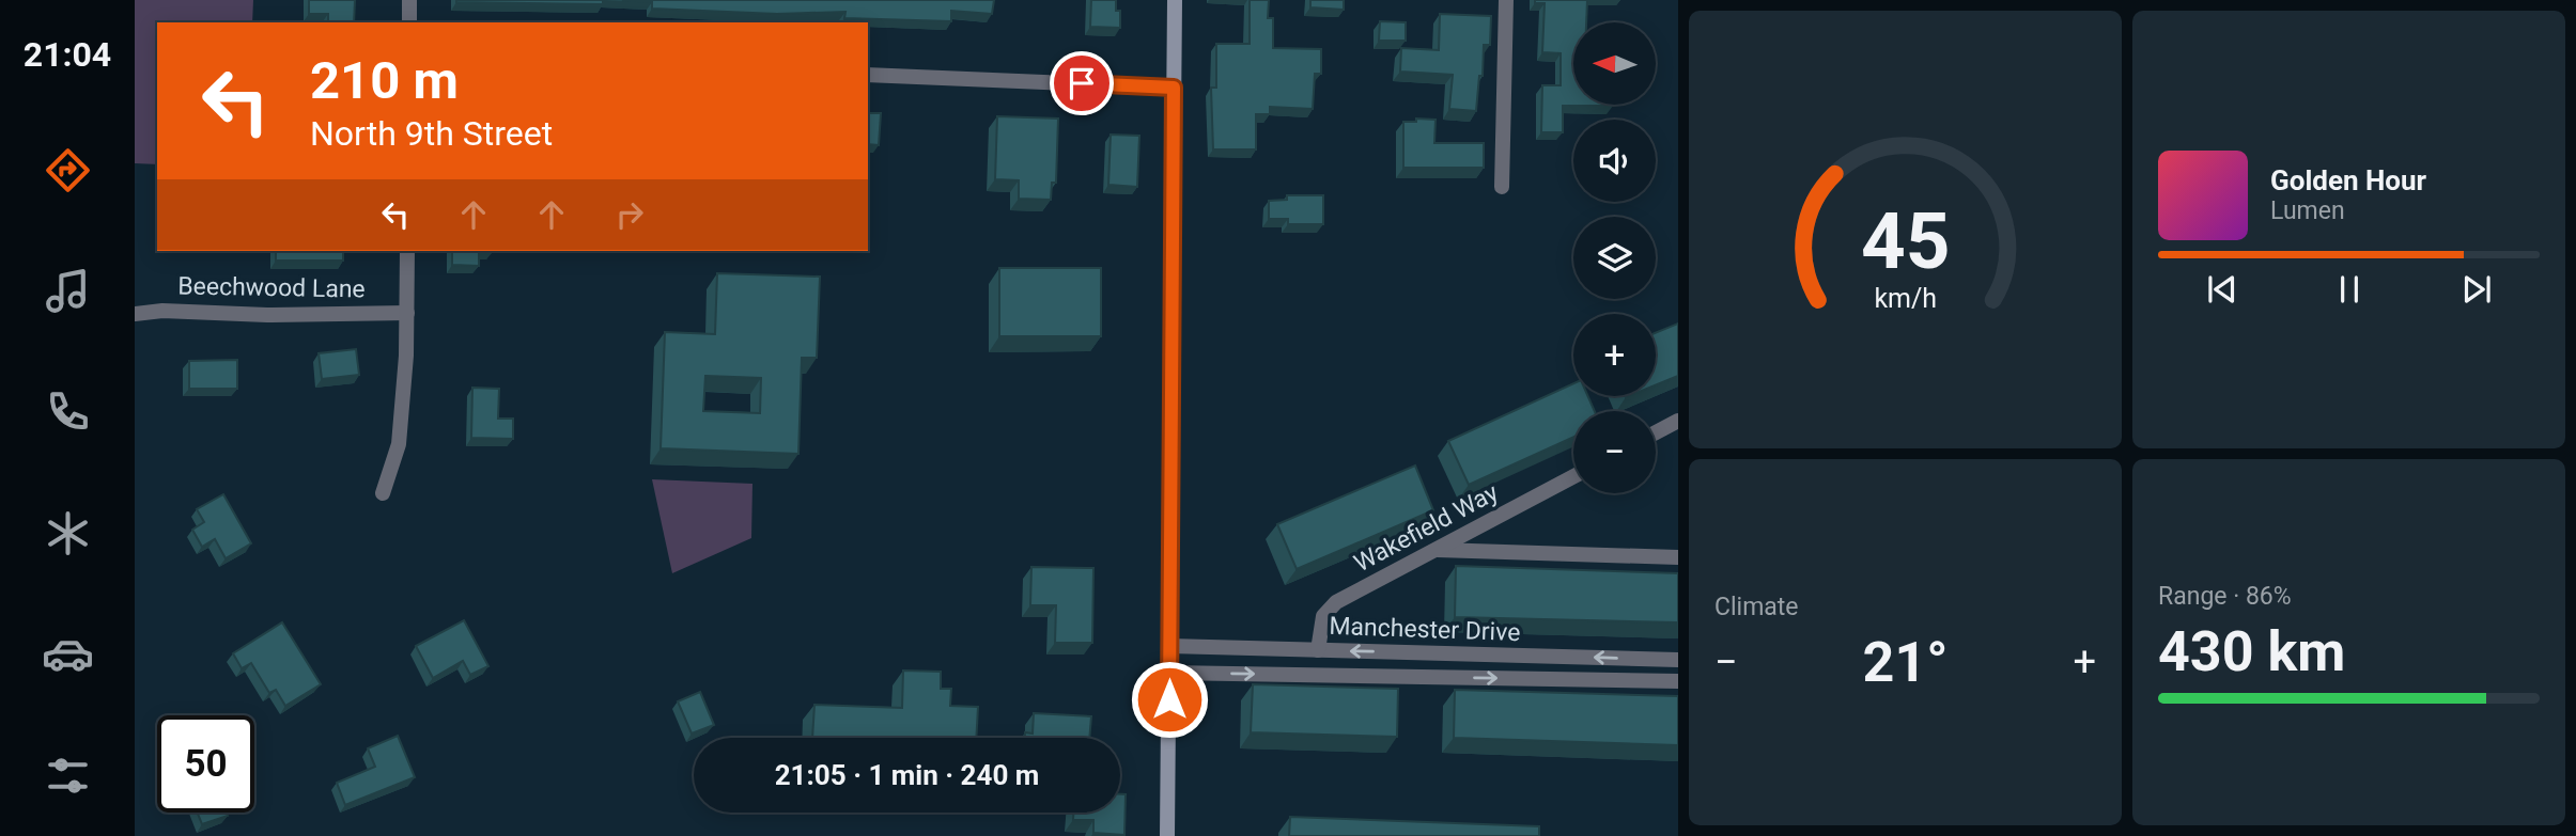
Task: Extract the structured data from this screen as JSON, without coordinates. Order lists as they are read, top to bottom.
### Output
{
  "streets": {
    "street": ["Beechwood Lane", "Wakefield Way", "Manchester Drive"]
  },
  "crossings": [
    ["Wakefield Way", "Manchester Drive"]
  ],
  "north": "left",
  "page": {
    "tabs": "21:04",
    "map_buttons": ["+", "−"],
    "turn": ["210 m", "North 9th Street"],
    "song": ["Golden Hour", "Lumen"],
    "tile": [
      "Climate",
      ["Range · 86%", "430 km"]
    ],
    "heat": ["−", "21°", "+"],
    "limit": "50",
    "trip": "21:05 · 1 min · 240 m",
    "gauge": ["45", "km/h"]
  }
}
